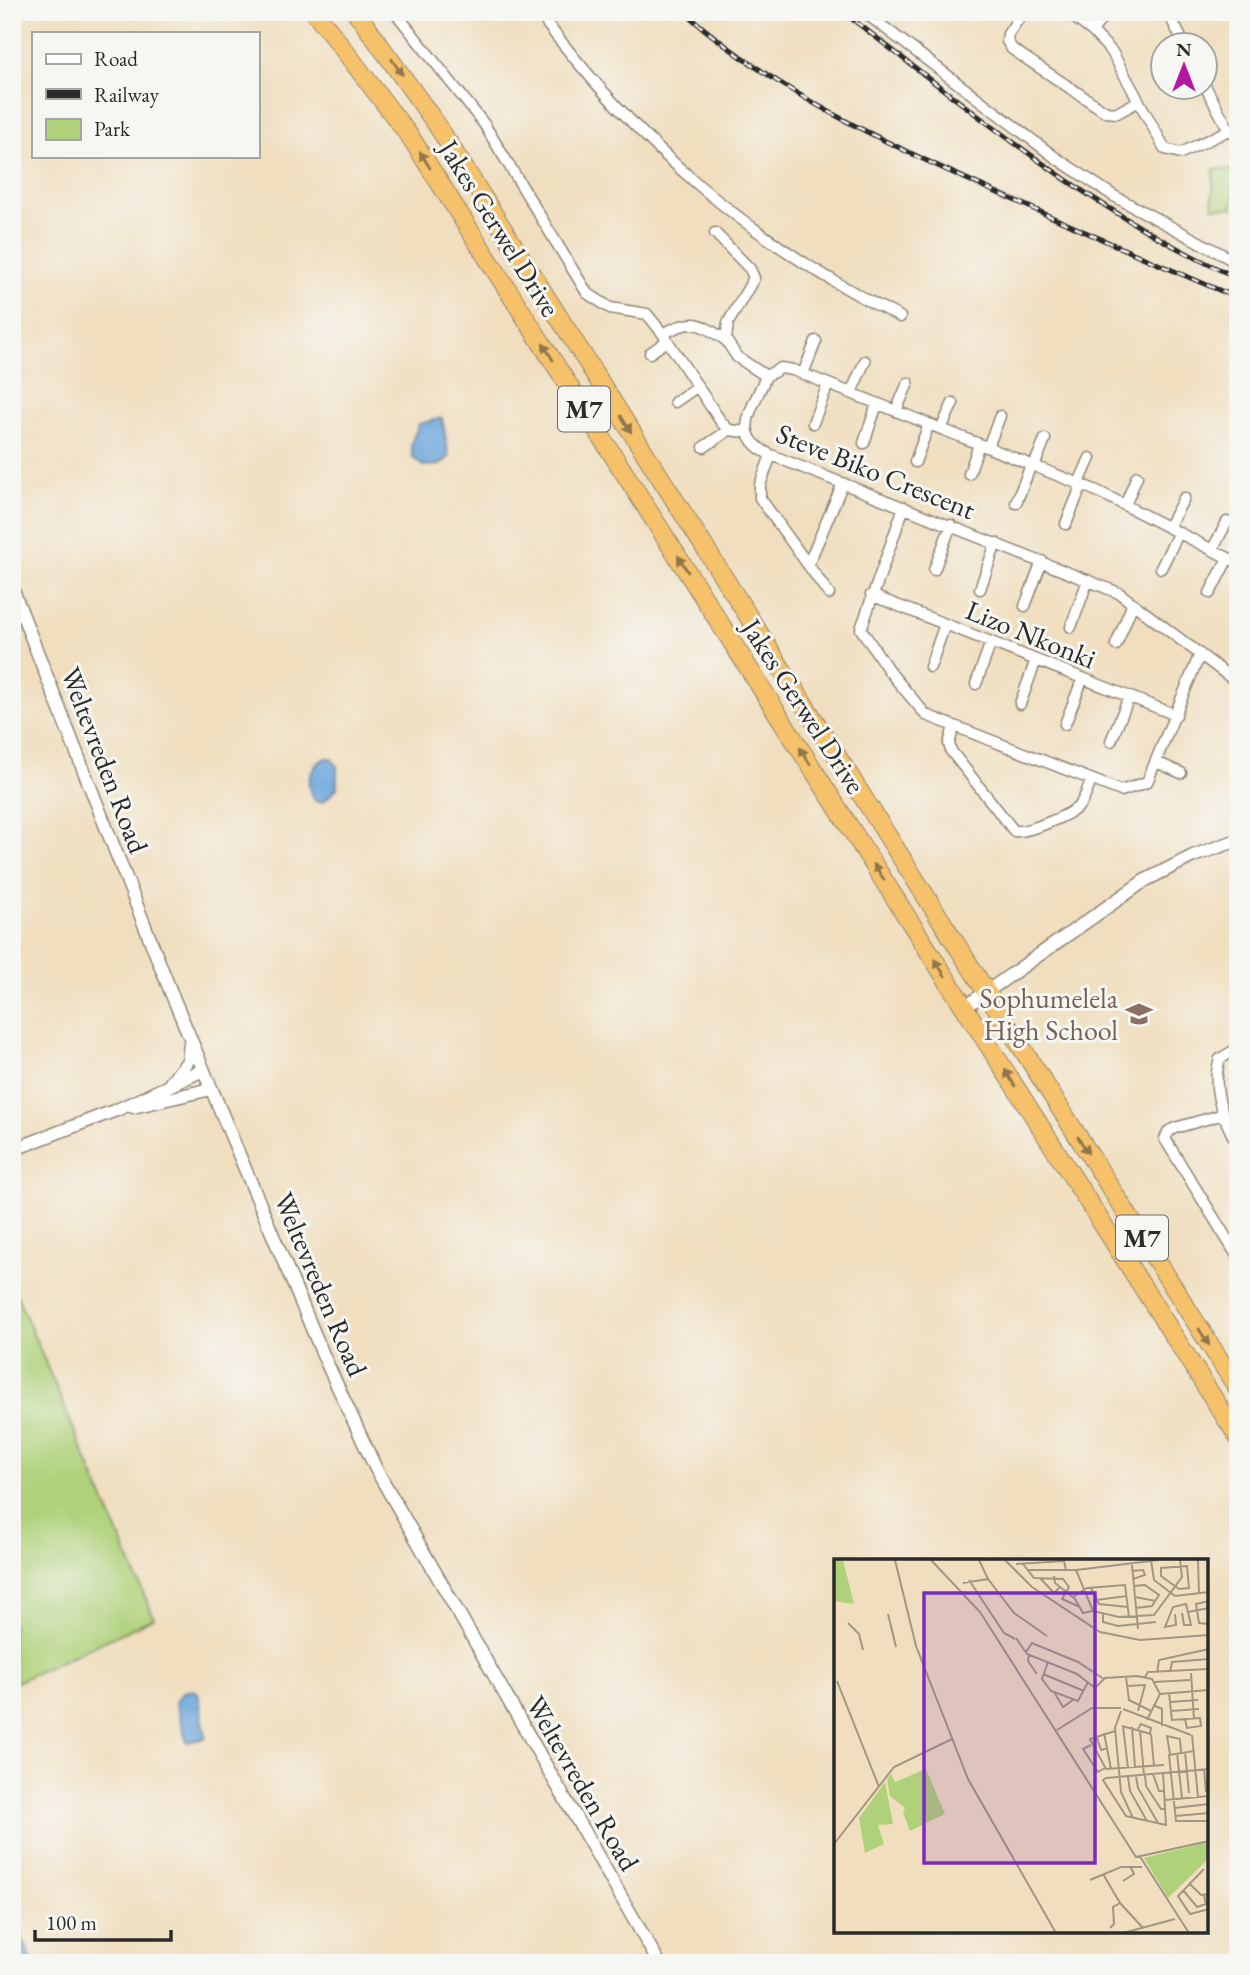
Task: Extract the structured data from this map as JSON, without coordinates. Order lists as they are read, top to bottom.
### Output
{
  "streets": {
    "highway": ["Jakes Gerwel Drive", "M7"],
    "street": ["Steve Biko Crescent", "Lizo Nkonki", "Weltevreden Road"]
  },
  "places": {
    "school or university": ["Sophumelela High School"]
  },
  "legend": ["Road", "Railway", "Park"],
  "scale_bar": "100 m",
  "north": "top"
}
